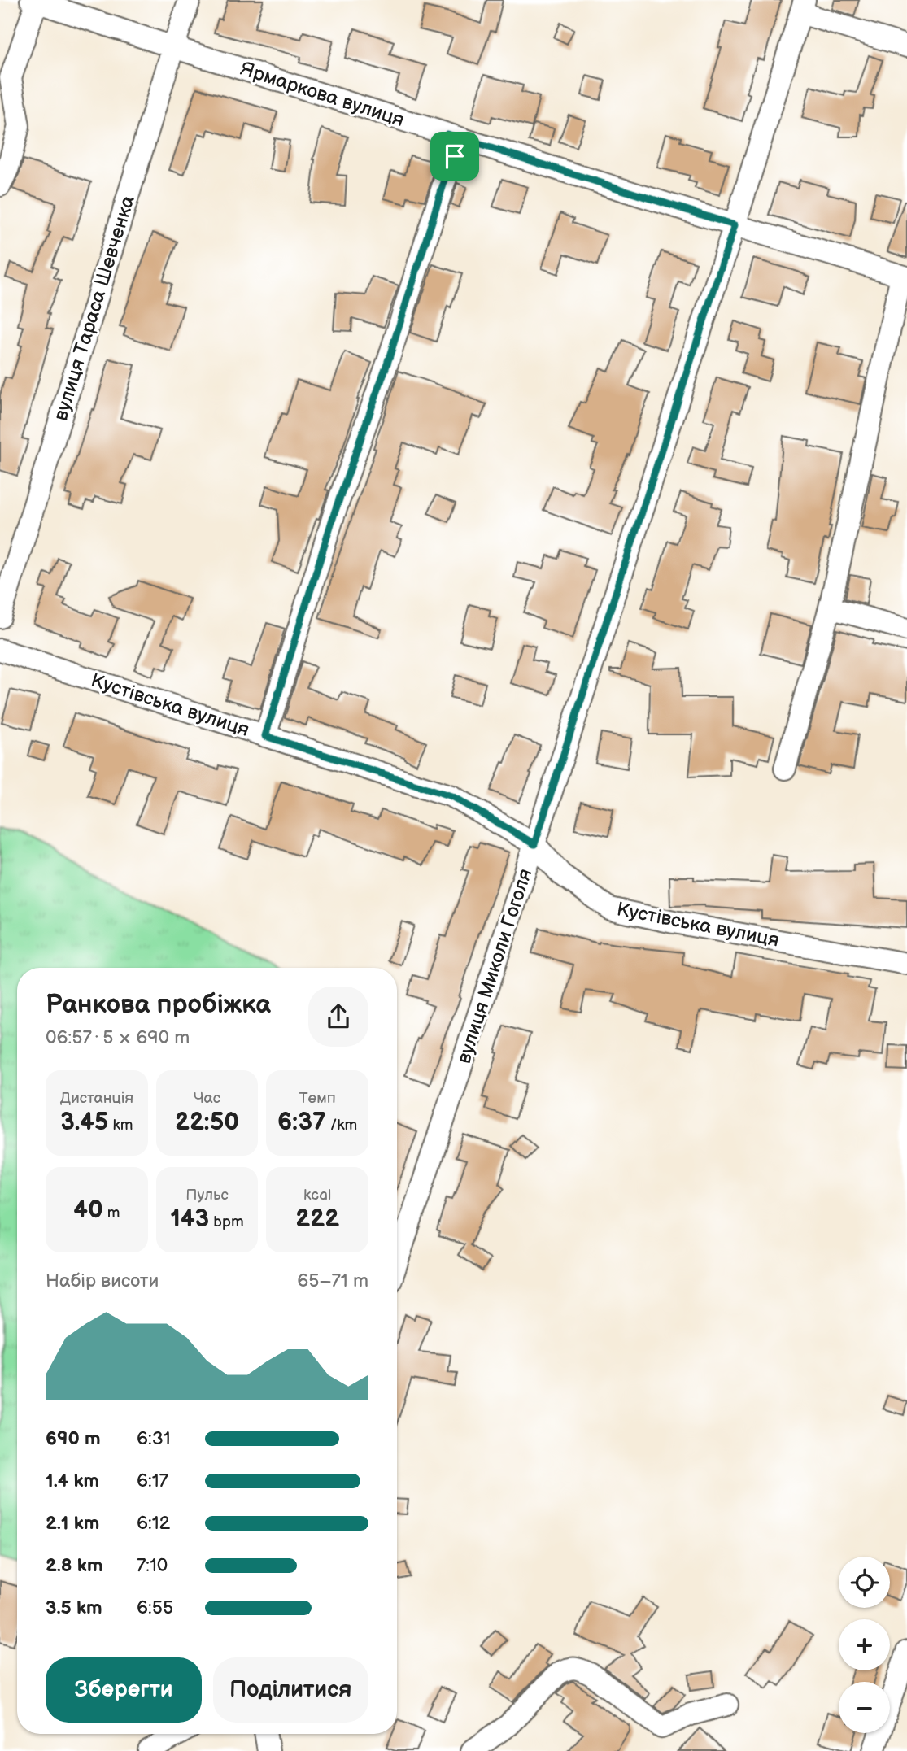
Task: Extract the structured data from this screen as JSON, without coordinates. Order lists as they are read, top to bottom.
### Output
{
  "streets": {
    "street": [
      "Ярмаркова вулиця",
      "вулиця Тараса Шевченка",
      "Кустівська вулиця",
      "вулиця Миколи Гоголя"
    ]
  },
  "crossings": [
    ["Ярмаркова вулиця", "вулиця Тараса Шевченка"],
    ["Ярмаркова вулиця", "вулиця Миколи Гоголя"],
    ["Кустівська вулиця", "вулиця Миколи Гоголя"]
  ],
  "page": {
    "heading": ["Ранкова пробіжка", "06:57 · 5 × 690 m"],
    "stats": [
      ["Дистанція", "3.45 km"],
      ["Час", "22:50"],
      ["Темп", "6:37 /km"],
      ["40 m"],
      ["Пульс", "143 bpm"],
      ["kcal", "222"]
    ],
    "chart": ["Набір висоти", "65–71 m"],
    "list": [
      {
        "name": "690 m",
        "note": "6:31"
      },
      {
        "name": "1.4 km",
        "note": "6:17"
      },
      {
        "name": "2.1 km",
        "note": "6:12"
      },
      {
        "name": "2.8 km",
        "note": "7:10"
      },
      {
        "name": "3.5 km",
        "note": "6:55"
      }
    ],
    "map_buttons": ["+", "−"],
    "buttons": ["Зберегти", "Поділитися"]
  }
}
